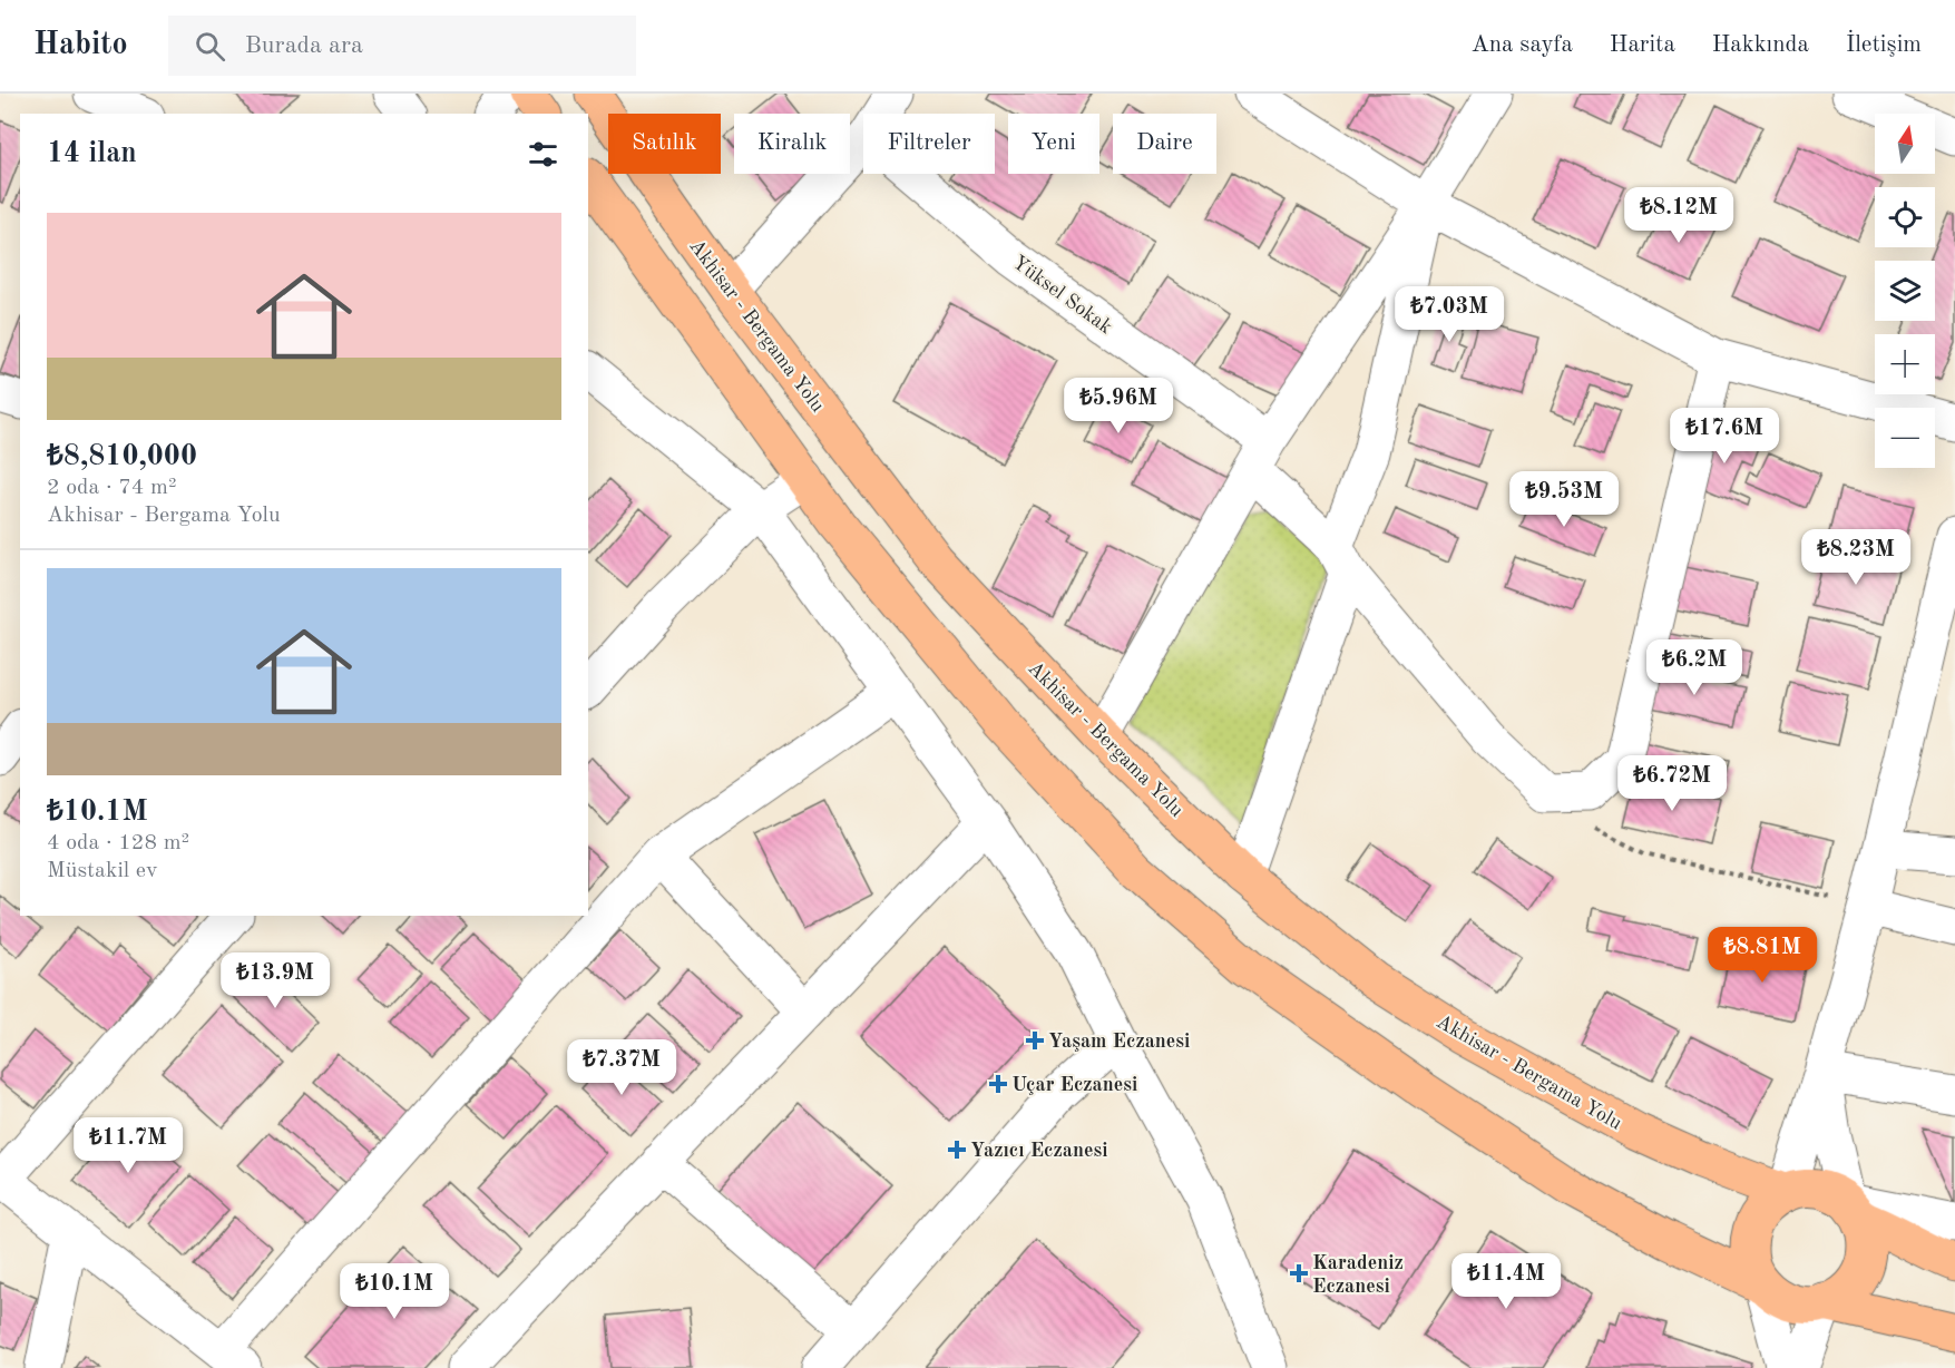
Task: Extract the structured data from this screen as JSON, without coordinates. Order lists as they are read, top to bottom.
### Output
{
  "streets": {
    "main road": ["Akhisar - Bergama Yolu"],
    "street": ["Yüksel Sokak"]
  },
  "places": {
    "health": [
      "Yaşam Eczanesi",
      "Uçar Eczanesi",
      "Yazıcı Eczanesi",
      "Karadeniz Eczanesi"
    ]
  },
  "north": "top",
  "page": {
    "header": "Habito",
    "search": "Burada ara",
    "nav": [
      "Ana sayfa",
      "Harita",
      "Hakkında",
      "İletişim"
    ],
    "map_buttons": ["+", "−"],
    "chip": [
      "Satılık",
      "Kiralık",
      "Filtreler",
      "Yeni",
      "Daire"
    ],
    "heading": "14 ilan",
    "price": [
      "₺8.12M",
      "₺7.03M",
      "₺5.96M",
      "₺17.6M",
      "₺9.53M",
      "₺8.23M",
      "₺6.2M",
      "₺6.72M",
      "₺8.81M",
      "₺13.9M",
      "₺7.37M",
      "₺11.7M",
      "₺11.4M",
      "₺10.1M"
    ],
    "list": [
      {
        "name": "₺8,810,000",
        "note": "2 oda · 74 m² · Akhisar - Bergama Yolu"
      },
      {
        "name": "₺10.1M",
        "note": "4 oda · 128 m² · Müstakil ev"
      }
    ]
  }
}
